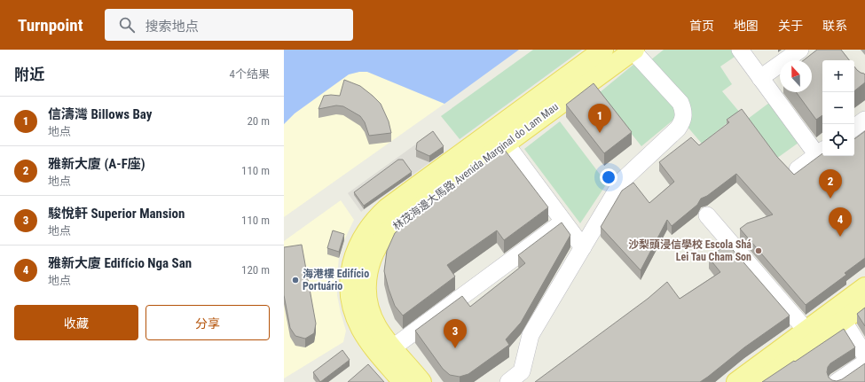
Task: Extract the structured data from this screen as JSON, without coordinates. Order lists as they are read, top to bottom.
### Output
{
  "streets": {
    "main road": ["林茂海邊大馬路 Avenida Marginal do Lam Mau"]
  },
  "places": ["沙梨頭浸信學校 Escola Shá Lei Tau Cham Son", "海港樓 Edifício Portuário"],
  "north": "top",
  "page": {
    "header": "Turnpoint",
    "search": "搜索地点",
    "nav": [
      "首页",
      "地图",
      "关于",
      "联系"
    ],
    "heading": ["附近", "4个结果"],
    "map_buttons": ["+", "−"],
    "list": [
      {
        "mark": "1",
        "name": "信濤灣 Billows Bay",
        "note": "地点",
        "value": "20 m"
      },
      {
        "mark": "2",
        "name": "雅新大廈 (A-F座)",
        "note": "地点",
        "value": "110 m"
      },
      {
        "mark": "3",
        "name": "駿悅軒 Superior Mansion",
        "note": "地点",
        "value": "110 m"
      },
      {
        "mark": "4",
        "name": "雅新大廈 Edifício Nga San",
        "note": "地点",
        "value": "120 m"
      }
    ],
    "pins": [
      "1",
      "2",
      "4",
      "3"
    ],
    "buttons": ["收藏", "分享"]
  }
}
